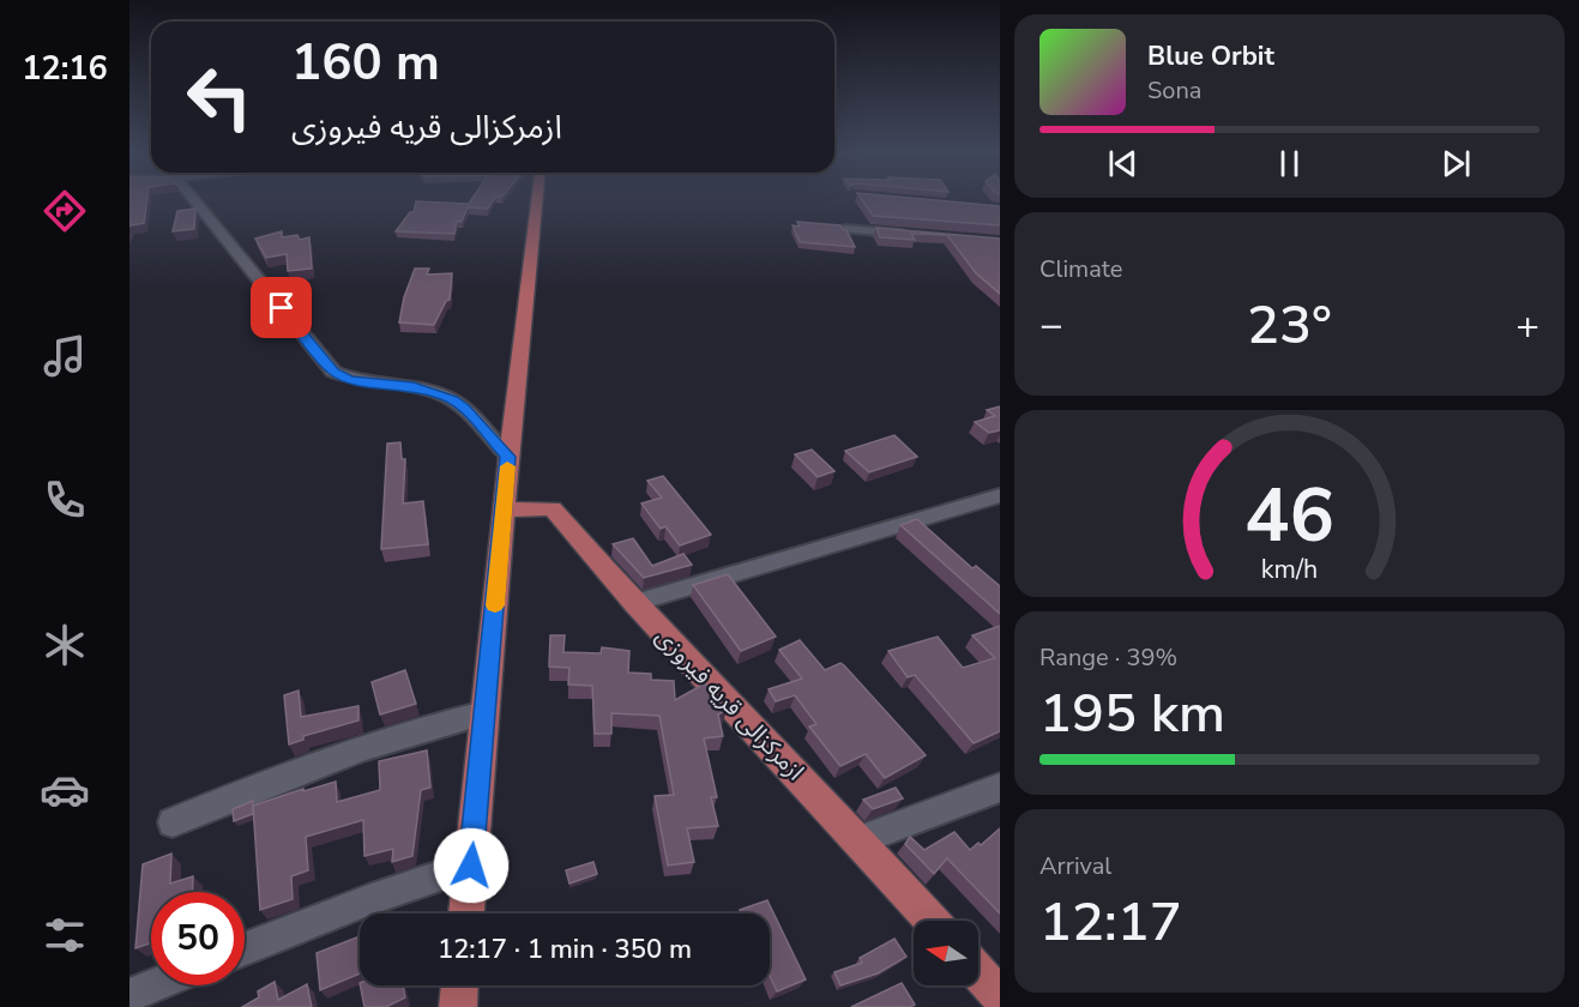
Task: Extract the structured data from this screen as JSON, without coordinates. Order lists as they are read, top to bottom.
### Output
{
  "streets": {
    "main road": ["ازمرکزالی قریه فیروزی"]
  },
  "north": "left",
  "page": {
    "tabs": "12:16",
    "turn": ["160 m", "ازمرکزالی قریه فیروزی"],
    "song": ["Blue Orbit", "Sona"],
    "tile": [
      "Climate",
      ["Range · 39%", "195 km"],
      ["Arrival", "12:17"]
    ],
    "heat": ["−", "23°", "+"],
    "limit": "50",
    "trip": "12:17 · 1 min · 350 m",
    "gauge": ["46", "km/h"]
  }
}
